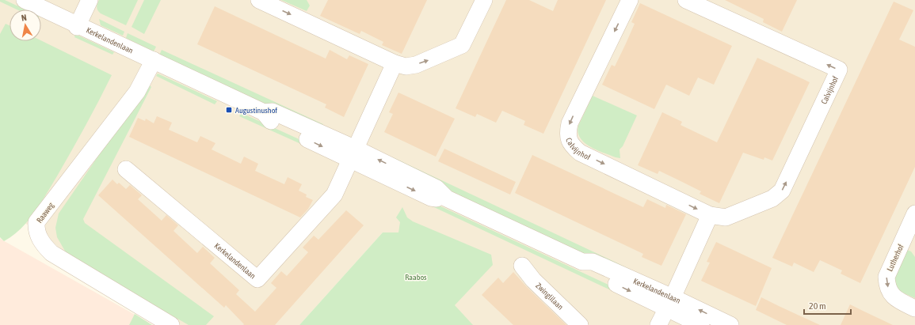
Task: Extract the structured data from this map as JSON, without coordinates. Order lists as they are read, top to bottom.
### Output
{
  "streets": {
    "street": [
      "Kerkelandenlaan",
      "Calvijnhof",
      "Raaweg",
      "Lutherhof",
      "Zwinglilaan"
    ]
  },
  "crossings": [
    ["Kerkelandenlaan", "Raaweg"]
  ],
  "one_way": ["Lutherhof"],
  "parks": ["Raabos"],
  "places": {
    "transit": ["Augustinushof"]
  },
  "scale_bar": "20 m",
  "north": "top"
}
